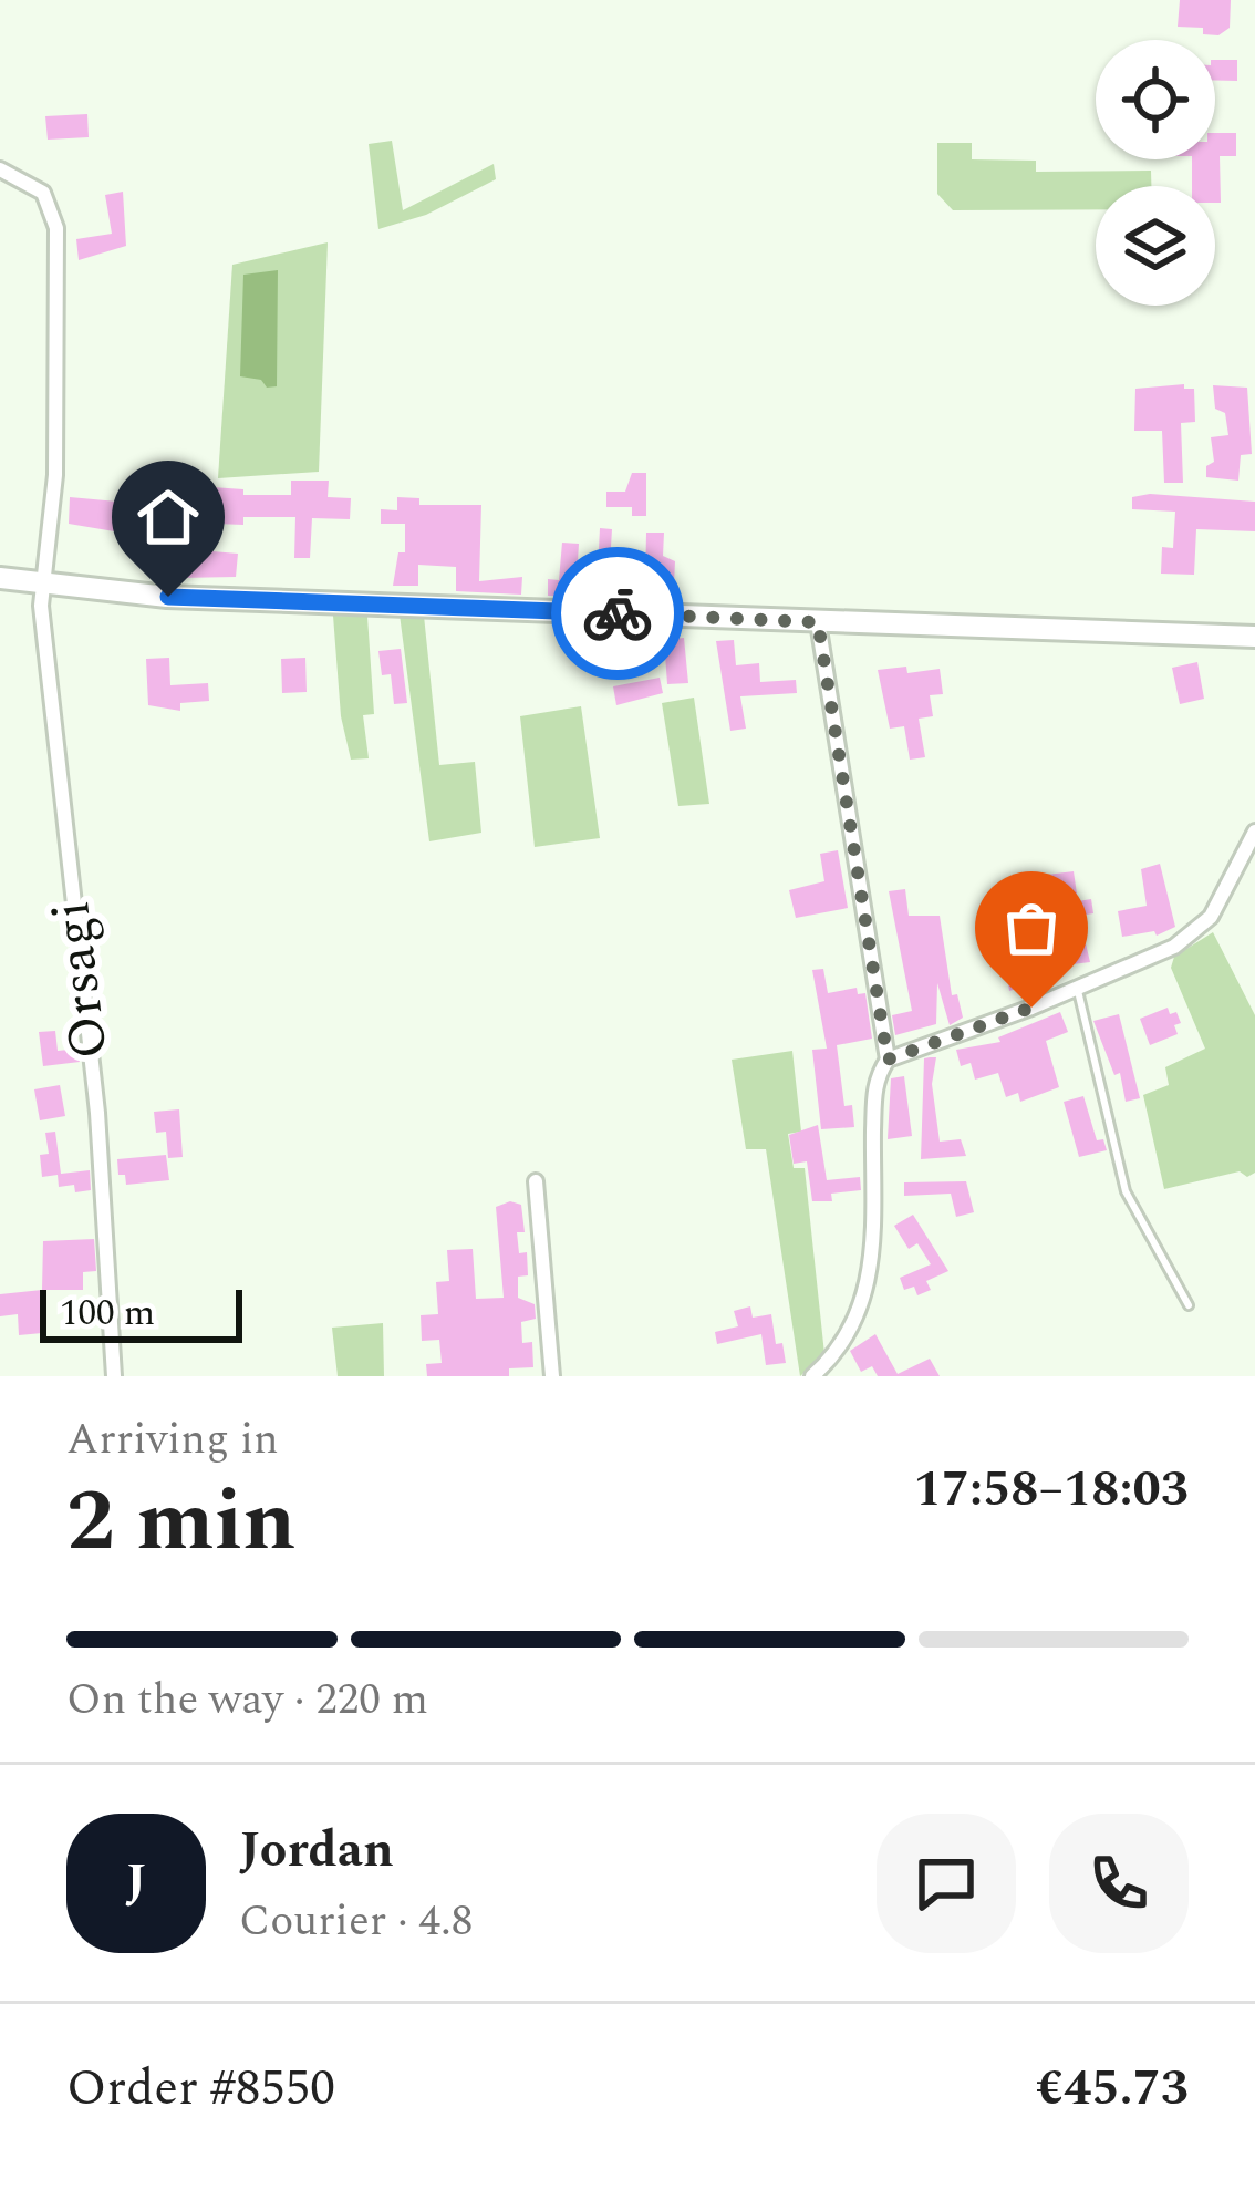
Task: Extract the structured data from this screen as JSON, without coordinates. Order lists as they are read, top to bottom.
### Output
{
  "streets": {
    "street": ["Orsagi"]
  },
  "scale_bar": "100 m",
  "page": {
    "scale": "100 m",
    "heading": ["2 min", "Arriving in", "17:58–18:03"],
    "panel": [
      "Jordan",
      "Courier · 4.8",
      "Order #8550",
      "€45.73"
    ],
    "bar": "On the way · 220 m",
    "round": "J"
  }
}
